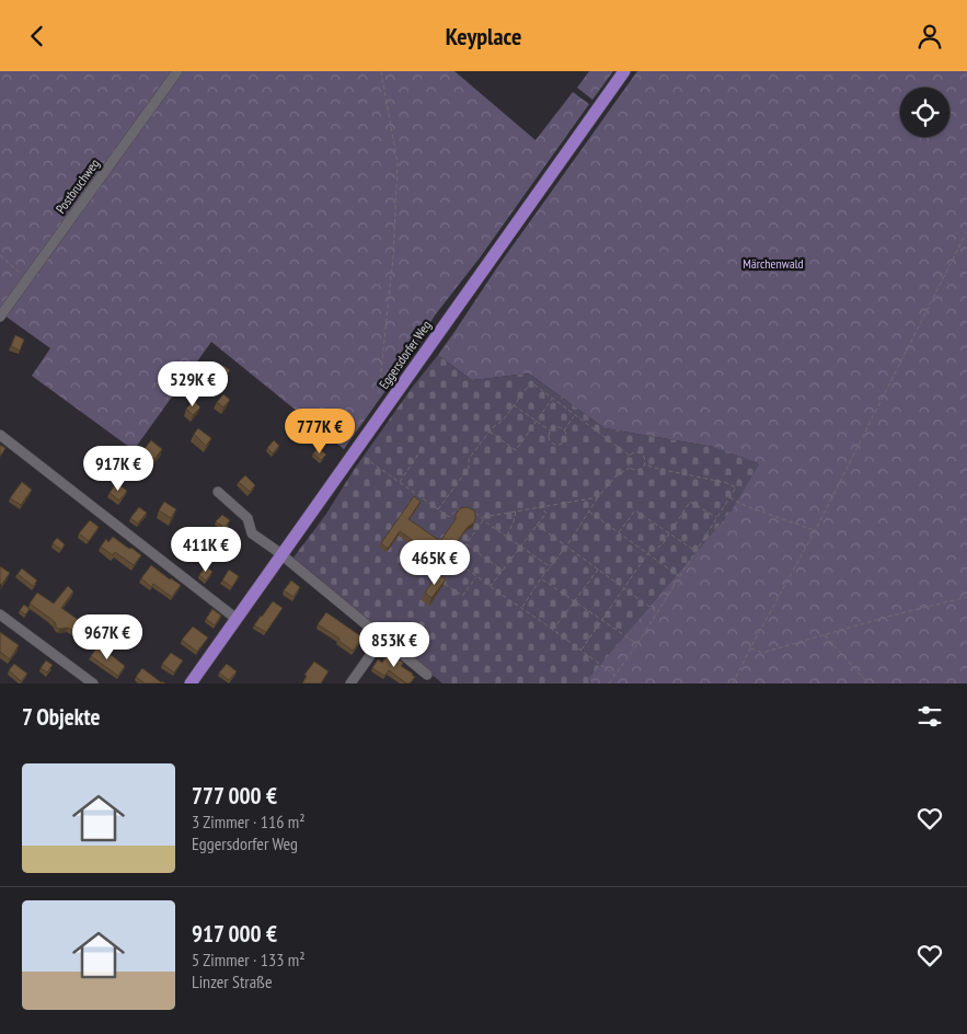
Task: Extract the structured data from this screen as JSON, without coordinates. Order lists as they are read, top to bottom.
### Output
{
  "streets": {
    "main road": ["Eggersdorfer Weg"],
    "street": ["Postbruchweg"]
  },
  "parks": ["Märchenwald"],
  "page": {
    "header": "Keyplace",
    "price": [
      "529K €",
      "777K €",
      "917K €",
      "411K €",
      "465K €",
      "967K €",
      "853K €"
    ],
    "heading": "7 Objekte",
    "list": [
      {
        "name": "777 000 €",
        "note": "3 Zimmer · 116 m² · Eggersdorfer Weg"
      },
      {
        "name": "917 000 €",
        "note": "5 Zimmer · 133 m² · Linzer Straße"
      }
    ]
  }
}
